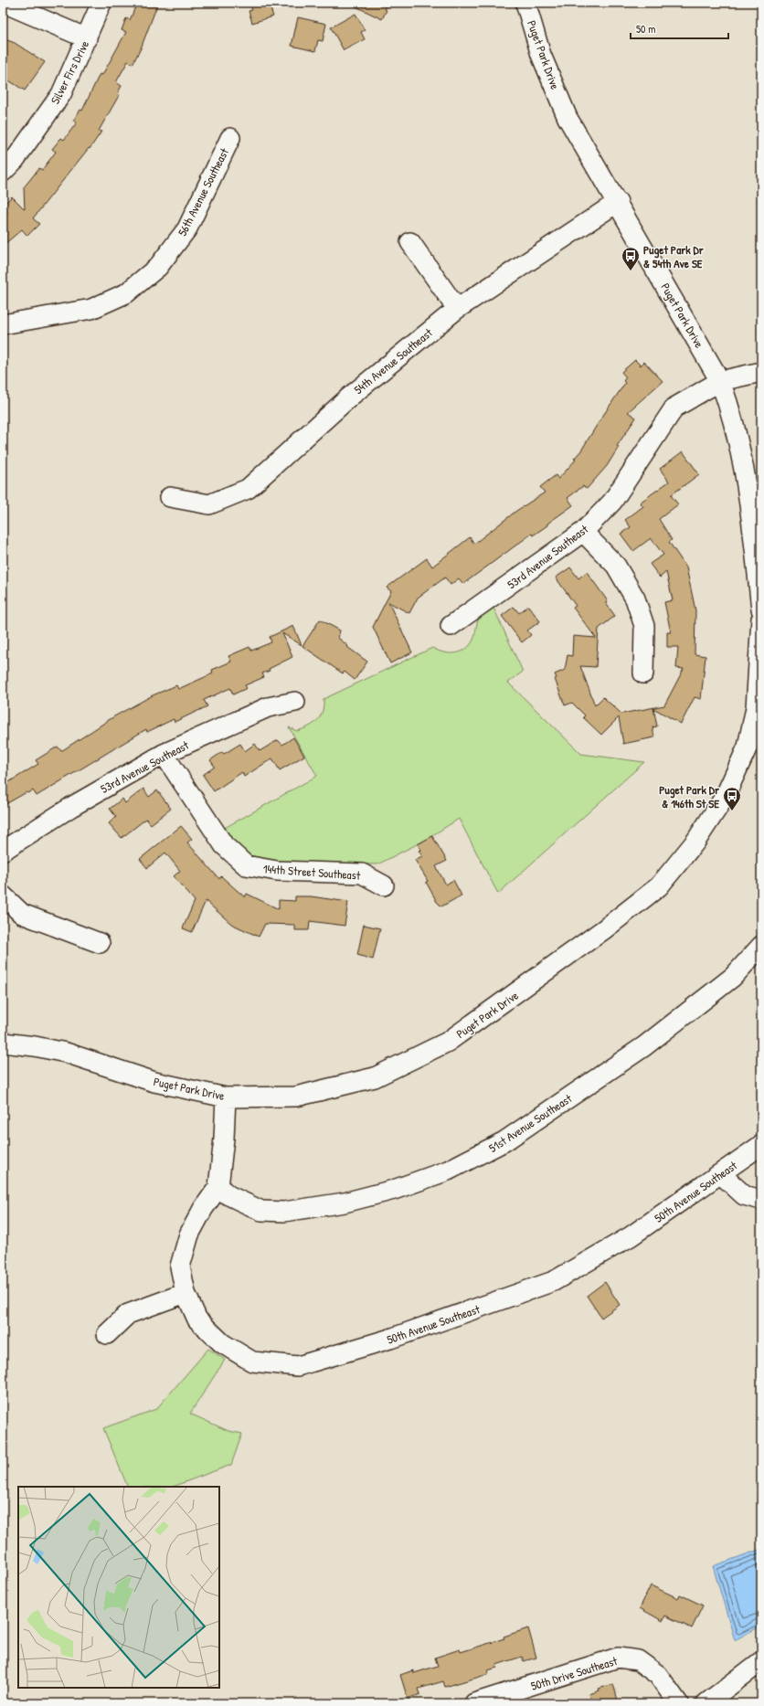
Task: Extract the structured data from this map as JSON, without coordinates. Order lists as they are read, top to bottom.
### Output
{
  "streets": {
    "street": [
      "Puget Park Drive",
      "Silver Firs Drive",
      "56th Avenue Southeast",
      "54th Avenue Southeast",
      "53rd Avenue Southeast",
      "144th Street Southeast",
      "51st Avenue Southeast",
      "50th Avenue Southeast",
      "50th Drive Southeast"
    ]
  },
  "crossings": [
    ["Puget Park Drive", "54th Avenue Southeast"],
    ["Puget Park Drive", "53rd Avenue Southeast"],
    ["53rd Avenue Southeast", "144th Street Southeast"],
    ["51st Avenue Southeast", "50th Avenue Southeast"]
  ],
  "places": {
    "bus stop": ["Puget Park Dr & 54th Ave SE", "Puget Park Dr & 146th St SE"]
  },
  "scale_bar": "50 m"
}
